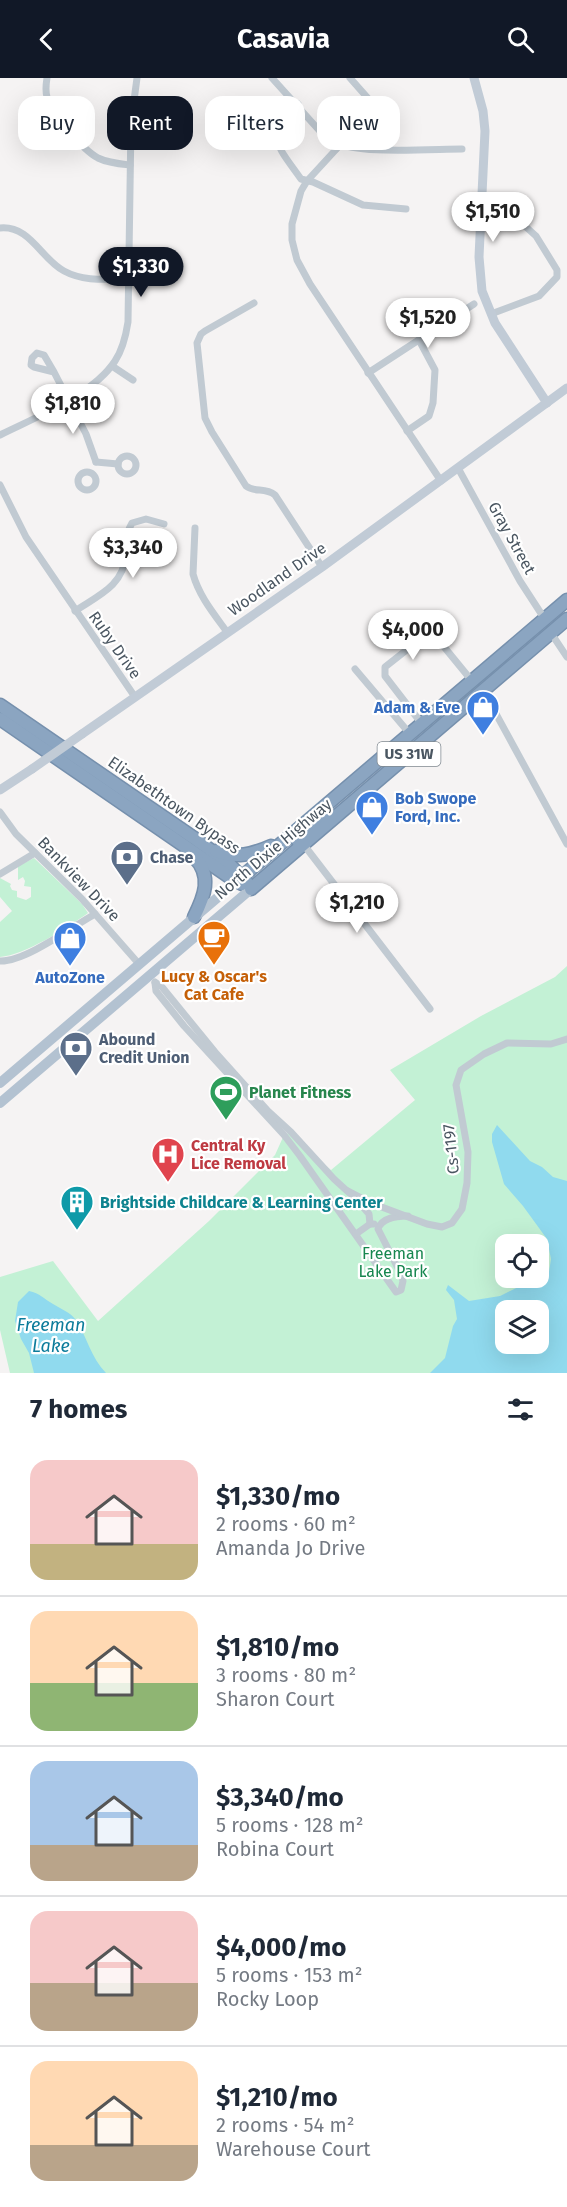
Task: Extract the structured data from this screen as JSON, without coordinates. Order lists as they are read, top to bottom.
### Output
{
  "streets": {
    "highway": ["US 31W", "Elizabethtown Bypass", "North Dixie Highway"],
    "street": [
      "Gray Street",
      "Woodland Drive",
      "Ruby Drive",
      "Bankview Drive",
      "Cs-1197"
    ]
  },
  "crossings": [
    ["Gray Street", "Woodland Drive"],
    ["Gray Street", "North Dixie Highway"],
    ["Woodland Drive", "Ruby Drive"],
    ["US 31W", "Elizabethtown Bypass"],
    ["US 31W", "North Dixie Highway"],
    ["Elizabethtown Bypass", "North Dixie Highway"],
    ["North Dixie Highway", "Bankview Drive"]
  ],
  "water": ["Freeman Lake"],
  "parks": ["Freeman Lake Park"],
  "places": {
    "shop": ["Adam & Eve", "Bob Swope Ford, Inc.", "AutoZone"],
    "bank": ["Chase", "Abound Credit Union"],
    "cafe": ["Lucy & Oscar's Cat Cafe"],
    "sports": ["Planet Fitness"],
    "hospital": ["Central Ky Lice Removal"],
    "building": ["Brightside Childcare & Learning Center"]
  },
  "page": {
    "header": "Casavia",
    "chip": [
      "Buy",
      "Rent",
      "Filters",
      "New"
    ],
    "price": [
      "$1,510",
      "$1,330",
      "$1,520",
      "$1,810",
      "$3,340",
      "$4,000",
      "$1,210"
    ],
    "heading": "7 homes",
    "list": [
      {
        "name": "$1,330/mo",
        "note": "2 rooms · 60 m² · Amanda Jo Drive"
      },
      {
        "name": "$1,810/mo",
        "note": "3 rooms · 80 m² · Sharon Court"
      },
      {
        "name": "$3,340/mo",
        "note": "5 rooms · 128 m² · Robina Court"
      },
      {
        "name": "$4,000/mo",
        "note": "5 rooms · 153 m² · Rocky Loop"
      },
      {
        "name": "$1,210/mo",
        "note": "2 rooms · 54 m² · Warehouse Court"
      }
    ]
  }
}
